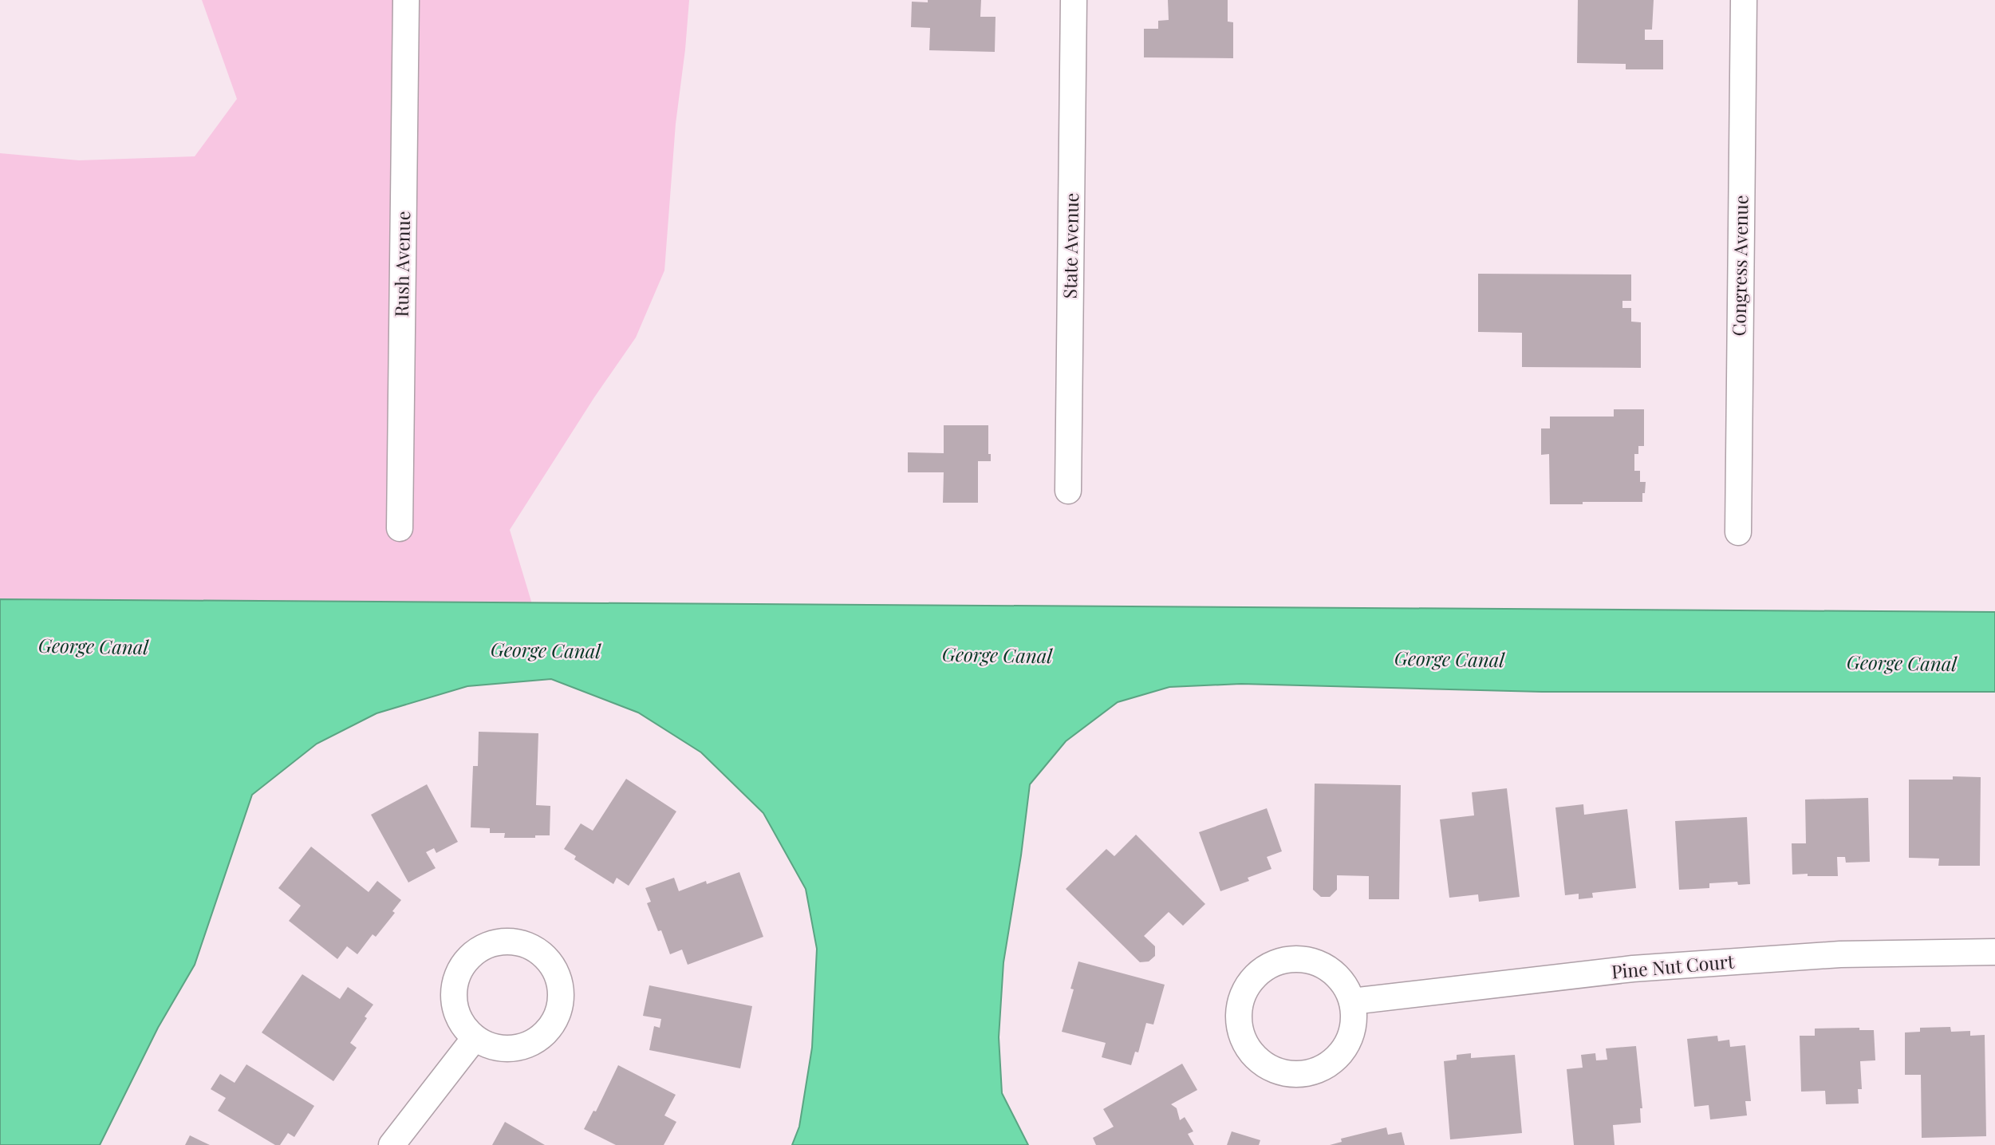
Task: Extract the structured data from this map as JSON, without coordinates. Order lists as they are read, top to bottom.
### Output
{
  "streets": {
    "street": [
      "State Avenue",
      "Rush Avenue",
      "Congress Avenue",
      "Pine Nut Court"
    ]
  },
  "water": ["George Canal"]
}
